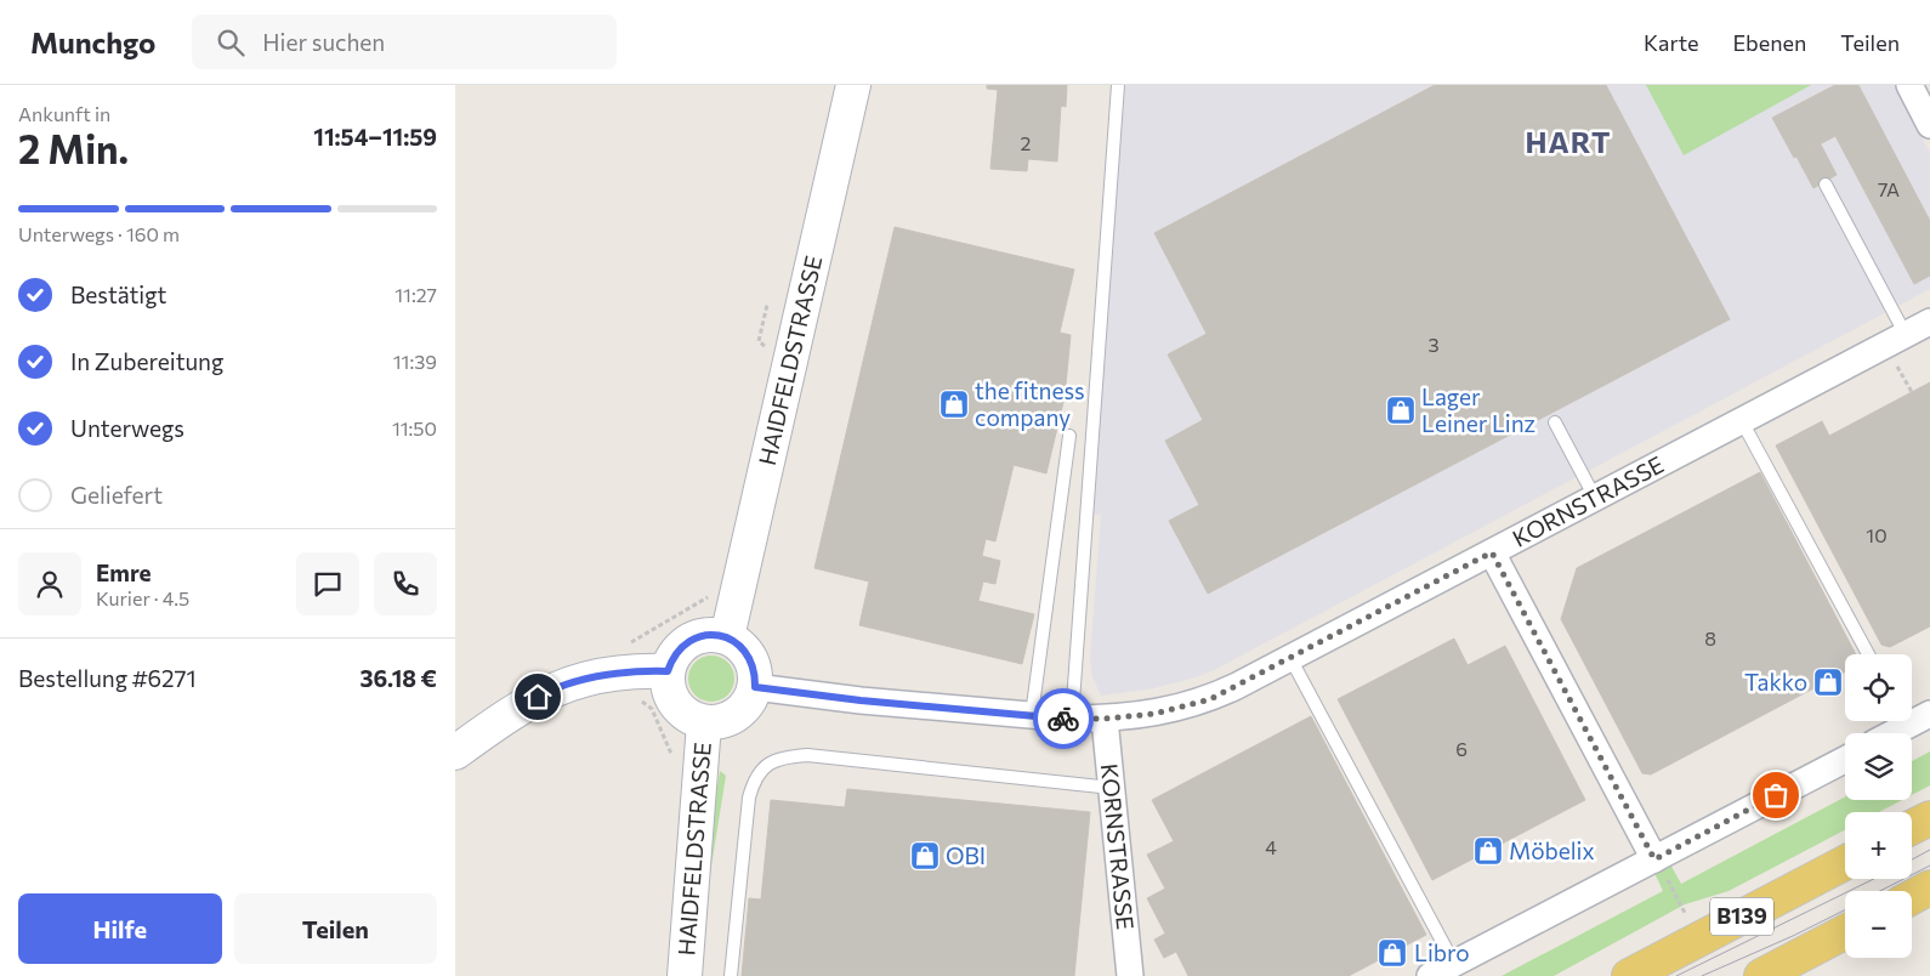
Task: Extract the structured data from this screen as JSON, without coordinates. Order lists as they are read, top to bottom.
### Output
{
  "streets": {
    "main road": ["B139"],
    "street": ["HAIDFELDSTRASSE", "KORNSTRASSE"]
  },
  "crossings": [
    ["HAIDFELDSTRASSE", "KORNSTRASSE"]
  ],
  "districts": ["HART"],
  "places": {
    "shop": [
      "the fitness company",
      "Lager Leiner Linz",
      "Takko",
      "Möbelix",
      "OBI",
      "Libro"
    ]
  },
  "house_numbers": [
    "2",
    "7A",
    "3",
    "10",
    "8",
    "6",
    "4"
  ],
  "page": {
    "header": "Munchgo",
    "search": "Hier suchen",
    "nav": ["Karte", "Ebenen", "Teilen"],
    "heading": ["2 Min.", "Ankunft in", "11:54–11:59"],
    "panel": [
      "Emre",
      "Kurier · 4.5",
      "Bestellung #6271",
      "36.18 €"
    ],
    "bar": "Unterwegs · 160 m",
    "list": [
      ["Bestätigt", "11:27"],
      ["In Zubereitung", "11:39"],
      ["Unterwegs", "11:50"],
      "Geliefert"
    ],
    "map_buttons": ["+", "−"],
    "buttons": ["Hilfe", "Teilen"]
  }
}
